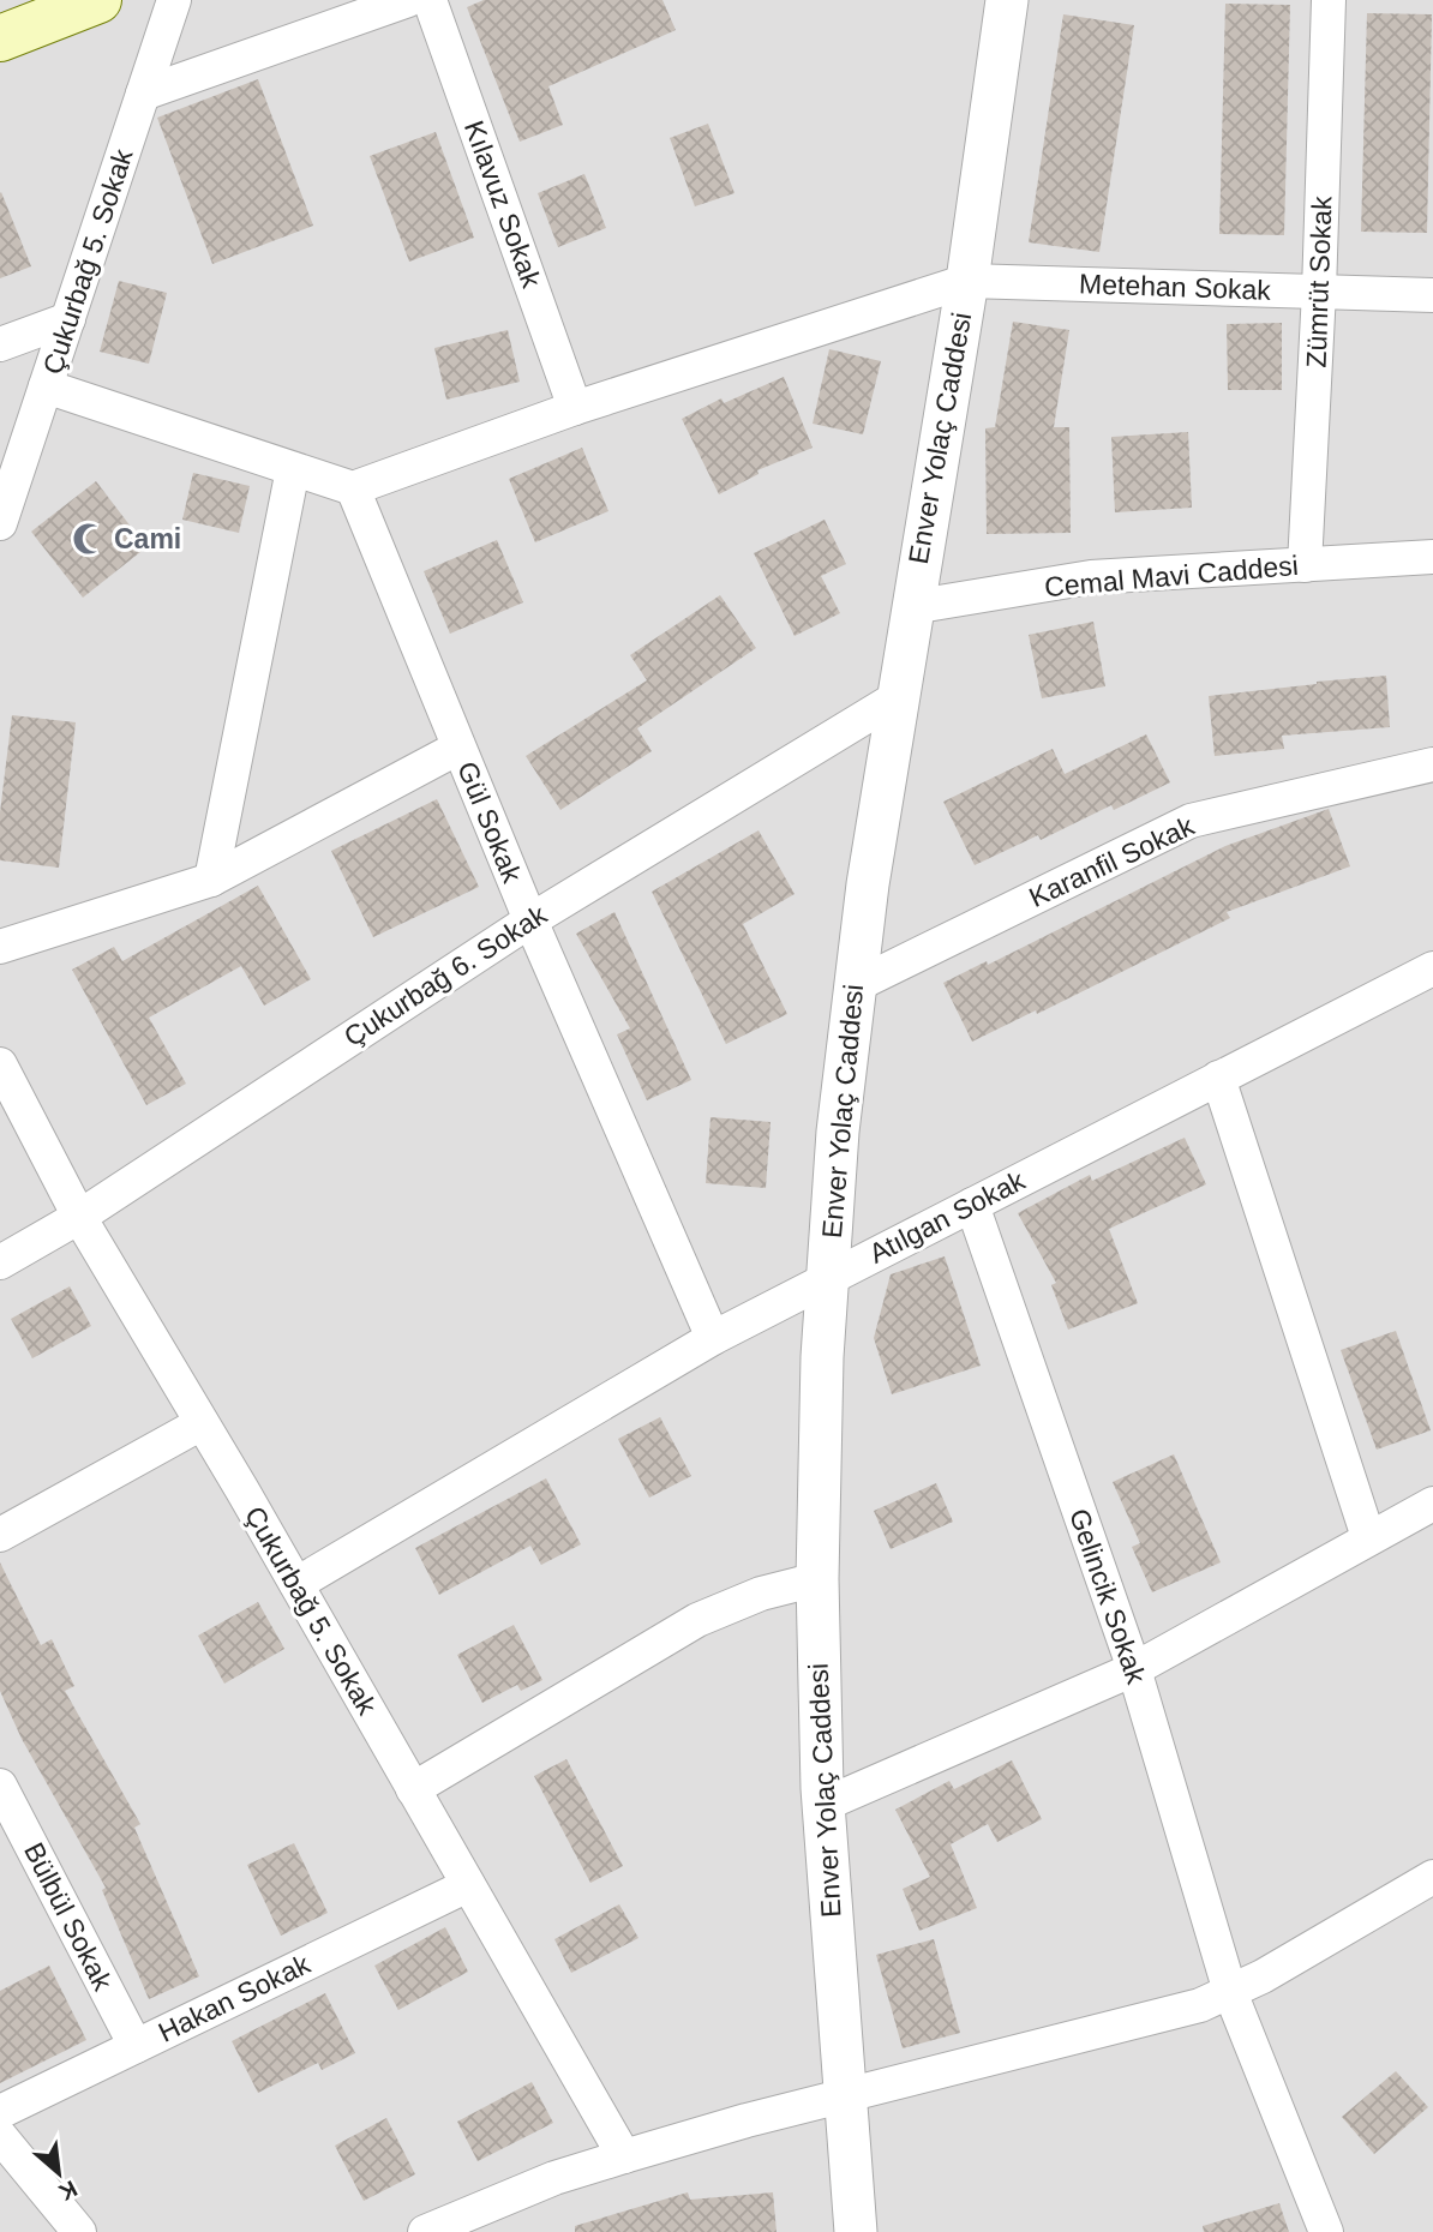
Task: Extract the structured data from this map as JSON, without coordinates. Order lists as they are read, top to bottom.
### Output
{
  "streets": {
    "street": [
      "Kılavuz Sokak",
      "Çukurbağ 5. Sokak",
      "Zümrüt Sokak",
      "Metehan Sokak",
      "Enver Yolaç Caddesi",
      "Cemal Mavi Caddesi",
      "Gül Sokak",
      "Karanfil Sokak",
      "Çukurbağ 6. Sokak",
      "Atılgan Sokak",
      "Gelincik Sokak",
      "Bülbül Sokak",
      "Hakan Sokak"
    ]
  },
  "crossings": [
    ["Kılavuz Sokak", "Metehan Sokak"],
    ["Çukurbağ 5. Sokak", "Çukurbağ 6. Sokak"],
    ["Çukurbağ 5. Sokak", "Atılgan Sokak"],
    ["Çukurbağ 5. Sokak", "Hakan Sokak"],
    ["Zümrüt Sokak", "Metehan Sokak"],
    ["Zümrüt Sokak", "Cemal Mavi Caddesi"],
    ["Metehan Sokak", "Enver Yolaç Caddesi"],
    ["Metehan Sokak", "Gül Sokak"],
    ["Enver Yolaç Caddesi", "Cemal Mavi Caddesi"],
    ["Enver Yolaç Caddesi", "Karanfil Sokak"],
    ["Enver Yolaç Caddesi", "Çukurbağ 6. Sokak"],
    ["Enver Yolaç Caddesi", "Atılgan Sokak"],
    ["Gül Sokak", "Çukurbağ 6. Sokak"],
    ["Gül Sokak", "Atılgan Sokak"],
    ["Atılgan Sokak", "Gelincik Sokak"],
    ["Bülbül Sokak", "Hakan Sokak"]
  ],
  "places": {
    "mosque": ["Cami"]
  },
  "north": "bottom right"
}
